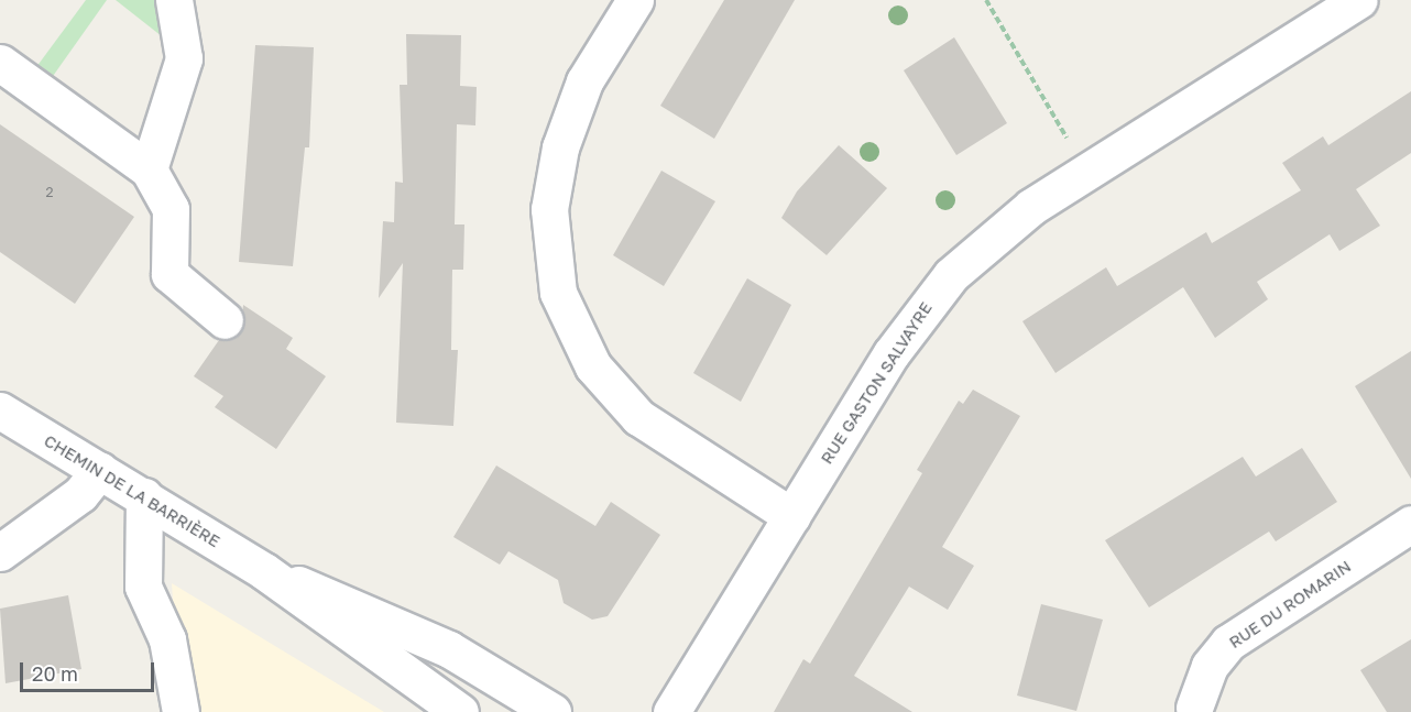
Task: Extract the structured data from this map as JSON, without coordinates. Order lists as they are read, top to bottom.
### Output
{
  "streets": {
    "street": ["RUE GASTON SALVAYRE", "CHEMIN DE LA BARRIÈRE", "RUE DU ROMARIN"]
  },
  "house_numbers": ["2"],
  "scale_bar": "20 m"
}
